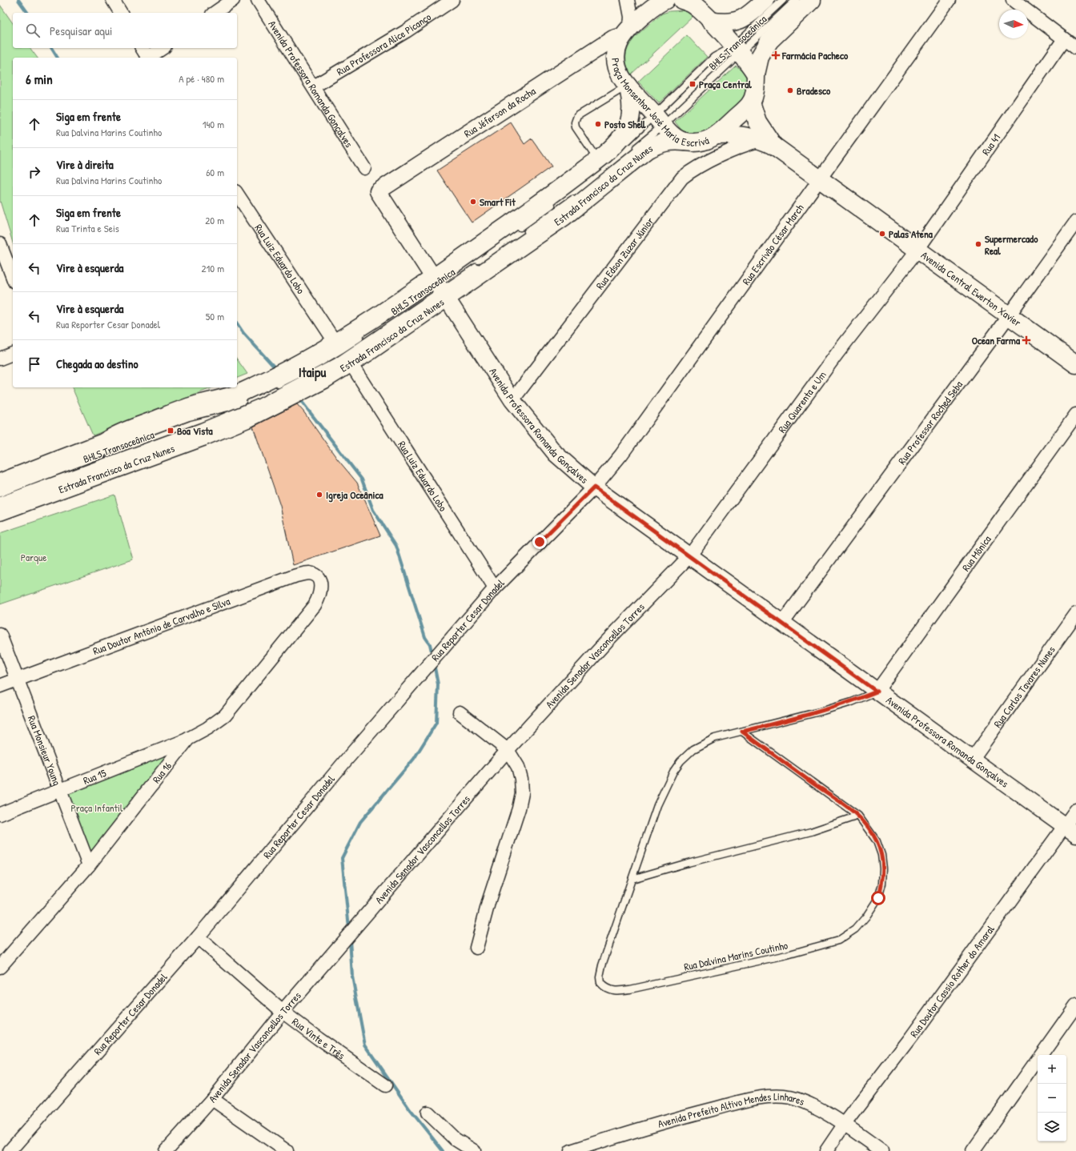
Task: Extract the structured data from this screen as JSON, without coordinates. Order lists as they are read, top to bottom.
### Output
{
  "streets": {
    "main road": ["Praça Monsenhor José Maria Escrivá", "Estrada Francisco da Cruz Nunes", "Avenida Central Ewerton Xavier"],
    "street": [
      "Rua Professora Alice Picanço",
      "Avenida Professora Romanda Gonçalves",
      "Rua Jéferson da Rocha",
      "Rua 41",
      "Rua Escrivão César March",
      "Rua Edson Zuzar Júnior",
      "Rua Luiz Eduardo Lobo",
      "Rua Quarenta e Um",
      "Rua Professor Roched Seba",
      "Rua Mônica",
      "Rua Reporter Cesar Donadel",
      "Rua Doutor Antônio de Carvalho e Silva",
      "Avenida Senador Vasconcellos Torres",
      "Rua Carlos Tavares Nunes",
      "Rua Monsieur Young",
      "Rua 16",
      "Rua 15",
      "Rua Doutor Cassio Rother do Amaral",
      "Rua Vinte e Três",
      "Avenida Prefeito Altivo Mendes Linhares"
    ],
    "lane": ["BHLS Transoceânica", "Rua Dalvina Marins Coutinho"]
  },
  "crossings": [
    ["BHLS Transoceânica", "Avenida Professora Romanda Gonçalves"],
    ["BHLS Transoceânica", "Praça Monsenhor José Maria Escrivá"],
    ["BHLS Transoceânica", "Estrada Francisco da Cruz Nunes"],
    ["Rua Professora Alice Picanço", "Avenida Professora Romanda Gonçalves"],
    ["Avenida Professora Romanda Gonçalves", "Rua Jéferson da Rocha"],
    ["Avenida Professora Romanda Gonçalves", "Estrada Francisco da Cruz Nunes"],
    ["Avenida Professora Romanda Gonçalves", "Rua Escrivão César March"],
    ["Avenida Professora Romanda Gonçalves", "Rua Edson Zuzar Júnior"],
    ["Avenida Professora Romanda Gonçalves", "Rua Quarenta e Um"],
    ["Avenida Professora Romanda Gonçalves", "Rua Professor Roched Seba"],
    ["Avenida Professora Romanda Gonçalves", "Rua Mônica"],
    ["Avenida Professora Romanda Gonçalves", "Rua Reporter Cesar Donadel"],
    ["Avenida Professora Romanda Gonçalves", "Avenida Senador Vasconcellos Torres"],
    ["Avenida Professora Romanda Gonçalves", "Rua Carlos Tavares Nunes"],
    ["Avenida Professora Romanda Gonçalves", "Rua Dalvina Marins Coutinho"],
    ["Avenida Professora Romanda Gonçalves", "Rua Doutor Cassio Rother do Amaral"],
    ["Praça Monsenhor José Maria Escrivá", "Rua Jéferson da Rocha"],
    ["Praça Monsenhor José Maria Escrivá", "Estrada Francisco da Cruz Nunes"],
    ["Praça Monsenhor José Maria Escrivá", "Avenida Central Ewerton Xavier"],
    ["Rua 41", "Avenida Central Ewerton Xavier"],
    ["Rua 41", "Rua Quarenta e Um"],
    ["Estrada Francisco da Cruz Nunes", "Rua Luiz Eduardo Lobo"],
    ["Rua Escrivão César March", "Avenida Central Ewerton Xavier"],
    ["Rua Escrivão César March", "Rua Reporter Cesar Donadel"],
    ["Rua Edson Zuzar Júnior", "Avenida Central Ewerton Xavier"],
    ["Rua Luiz Eduardo Lobo", "Rua Reporter Cesar Donadel"],
    ["Avenida Central Ewerton Xavier", "Rua Quarenta e Um"],
    ["Avenida Central Ewerton Xavier", "Rua Professor Roched Seba"],
    ["Rua Quarenta e Um", "Avenida Senador Vasconcellos Torres"],
    ["Rua Mônica", "Rua Dalvina Marins Coutinho"],
    ["Rua Reporter Cesar Donadel", "Rua Vinte e Três"],
    ["Rua Doutor Antônio de Carvalho e Silva", "Rua Monsieur Young"],
    ["Rua Doutor Antônio de Carvalho e Silva", "Rua 16"],
    ["Avenida Senador Vasconcellos Torres", "Rua Vinte e Três"],
    ["Rua Monsieur Young", "Rua 16"],
    ["Rua Monsieur Young", "Rua 15"],
    ["Rua 16", "Rua 15"],
    ["Rua Doutor Cassio Rother do Amaral", "Avenida Prefeito Altivo Mendes Linhares"]
  ],
  "districts": ["Itaipu"],
  "parks": ["Parque", "Praça Infantil"],
  "places": {
    "health": ["Farmácia Pacheco", "Ocean Farma"],
    "transit": ["Praça Central", "Boa Vista"],
    "other": [
      "Bradesco",
      "Posto Shell",
      "Smart Fit",
      "Palas Atena",
      "Supermercado Real",
      "Igreja Oceânica"
    ]
  },
  "north": "right",
  "page": {
    "search": "Pesquisar aqui",
    "heading": ["6 min", "A pé · 480 m"],
    "list": [
      ["Siga em frente", "Rua Dalvina Marins Coutinho", "140 m"],
      ["Vire à direita", "Rua Dalvina Marins Coutinho", "60 m"],
      ["Siga em frente", "Rua Trinta e Seis", "20 m"],
      ["Vire à esquerda", "210 m"],
      ["Vire à esquerda", "Rua Reporter Cesar Donadel", "50 m"],
      "Chegada ao destino"
    ],
    "map_buttons": ["+", "−"]
  }
}
